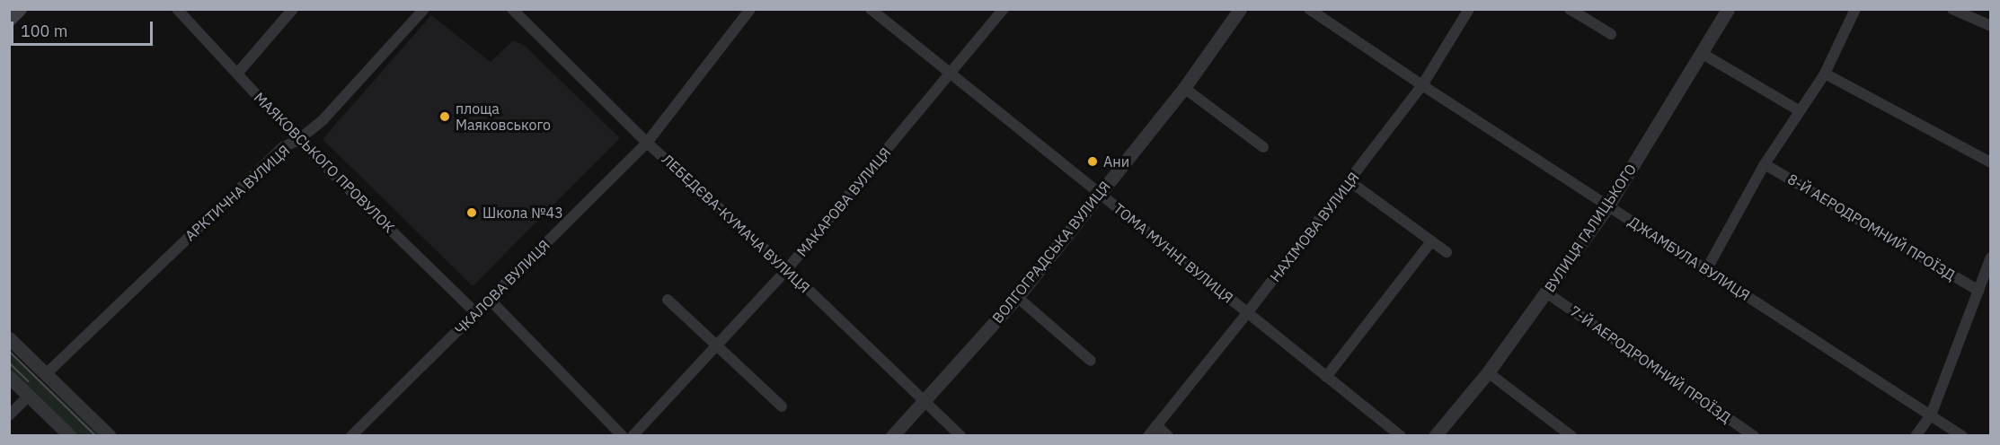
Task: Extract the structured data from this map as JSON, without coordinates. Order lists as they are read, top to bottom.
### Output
{
  "streets": {
    "street": [
      "МАЯКОВСЬКОГО ПРОВУЛОК",
      "АРКТИЧНА ВУЛИЦЯ",
      "МАКАРОВА ВУЛИЦЯ",
      "ЛЕБЕДЄВА-КУМАЧА ВУЛИЦЯ",
      "НАХІМОВА ВУЛИЦЯ",
      "8-Й АЕРОДРОМНИЙ ПРОЇЗД",
      "ВУЛИЦЯ ГАЛИЦЬКОГО",
      "ВОЛГОГРАДСЬКА ВУЛИЦЯ",
      "ТОМА МУННІ ВУЛИЦЯ",
      "ДЖАМБУЛА ВУЛИЦЯ",
      "ЧКАЛОВА ВУЛИЦЯ",
      "7-Й АЕРОДРОМНИЙ ПРОЇЗД"
    ]
  },
  "crossings": [
    ["МАЯКОВСЬКОГО ПРОВУЛОК", "АРКТИЧНА ВУЛИЦЯ"],
    ["МАЯКОВСЬКОГО ПРОВУЛОК", "ЧКАЛОВА ВУЛИЦЯ"],
    ["МАКАРОВА ВУЛИЦЯ", "ЛЕБЕДЄВА-КУМАЧА ВУЛИЦЯ"],
    ["МАКАРОВА ВУЛИЦЯ", "ТОМА МУННІ ВУЛИЦЯ"],
    ["ЛЕБЕДЄВА-КУМАЧА ВУЛИЦЯ", "ВОЛГОГРАДСЬКА ВУЛИЦЯ"],
    ["ЛЕБЕДЄВА-КУМАЧА ВУЛИЦЯ", "ЧКАЛОВА ВУЛИЦЯ"],
    ["НАХІМОВА ВУЛИЦЯ", "ТОМА МУННІ ВУЛИЦЯ"],
    ["НАХІМОВА ВУЛИЦЯ", "ДЖАМБУЛА ВУЛИЦЯ"],
    ["ВУЛИЦЯ ГАЛИЦЬКОГО", "ДЖАМБУЛА ВУЛИЦЯ"],
    ["ВУЛИЦЯ ГАЛИЦЬКОГО", "7-Й АЕРОДРОМНИЙ ПРОЇЗД"],
    ["ВОЛГОГРАДСЬКА ВУЛИЦЯ", "ТОМА МУННІ ВУЛИЦЯ"]
  ],
  "places": ["площа Маяковського", "Ани", "Школа №43"],
  "scale_bar": "100 m"
}
